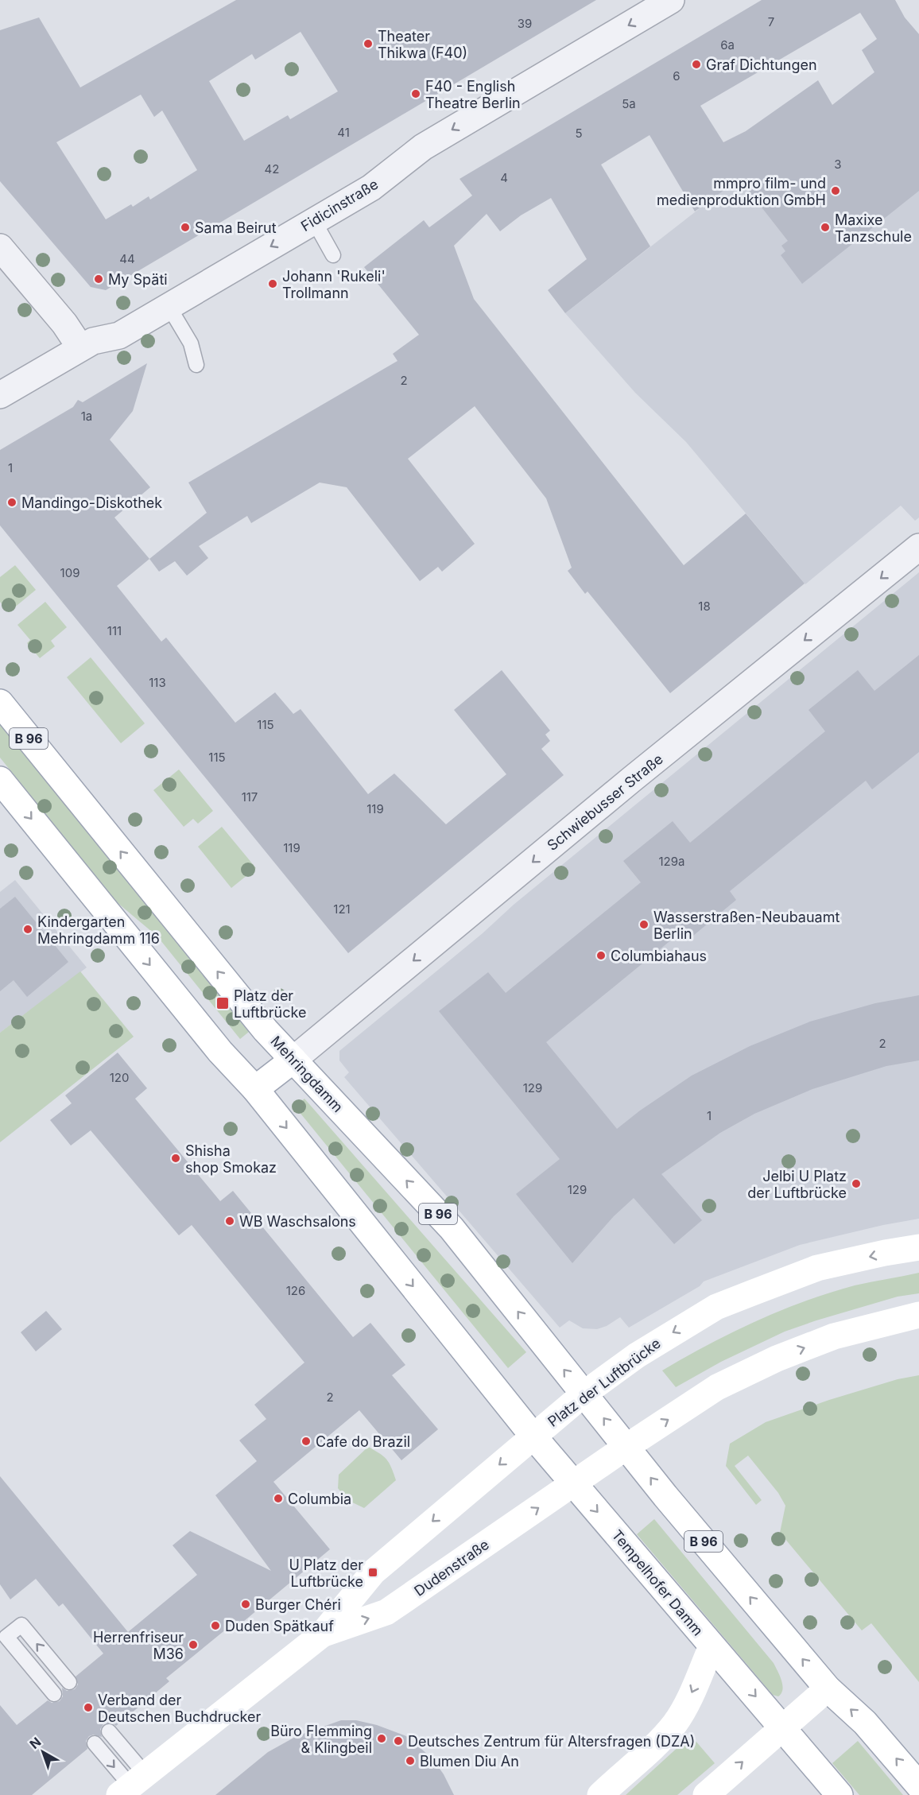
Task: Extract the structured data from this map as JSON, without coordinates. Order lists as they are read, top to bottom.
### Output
{
  "streets": {
    "main road": [
      "B 96",
      "Mehringdamm",
      "Platz der Luftbrücke",
      "Dudenstraße",
      "Tempelhofer Damm"
    ],
    "street": ["Fidicinstraße", "Schwiebusser Straße"]
  },
  "crossings": [
    ["B 96", "Mehringdamm"],
    ["B 96", "Platz der Luftbrücke"],
    ["Schwiebusser Straße", "Mehringdamm"],
    ["Mehringdamm", "Platz der Luftbrücke"],
    ["Platz der Luftbrücke", "Dudenstraße"],
    ["Platz der Luftbrücke", "Tempelhofer Damm"],
    ["Dudenstraße", "Tempelhofer Damm"]
  ],
  "one_way": ["Fidicinstraße", "Schwiebusser Straße"],
  "places": {
    "other": [
      "Theater Thikwa (F40)",
      "Graf Dichtungen",
      "F40 - English Theatre Berlin",
      "mmpro film- und medienproduktion GmbH",
      "Sama Beirut",
      "Maxixe Tanzschule",
      "My Späti",
      "Johann 'Rukeli' Trollmann",
      "Mandingo-Diskothek",
      "Wasserstraßen-Neubauamt Berlin",
      "Kindergarten Mehringdamm 116",
      "Columbiahaus",
      "Shisha shop Smokaz",
      "Jelbi U Platz der Luftbrücke",
      "WB Waschsalons",
      "Cafe do Brazil",
      "Columbia",
      "Burger Chéri",
      "Duden Spätkauf",
      "Herrenfriseur M36",
      "Verband der Deutschen Buchdrucker",
      "Büro Flemming & Klingbeil",
      "Deutsches Zentrum für Altersfragen (DZA)",
      "Blumen Diu An"
    ],
    "transit": ["Platz der Luftbrücke", "U Platz der Luftbrücke"]
  },
  "house_numbers": [
    "7",
    "39",
    "6a",
    "6",
    "5a",
    "41",
    "5",
    "3",
    "42",
    "4",
    "44",
    "2",
    "1a",
    "1",
    "109",
    "18",
    "111",
    "113",
    "115",
    "115",
    "117",
    "119",
    "119",
    "129a",
    "121",
    "2",
    "120",
    "129",
    "1",
    "129",
    "126",
    "2"
  ],
  "north": "top left"
}
